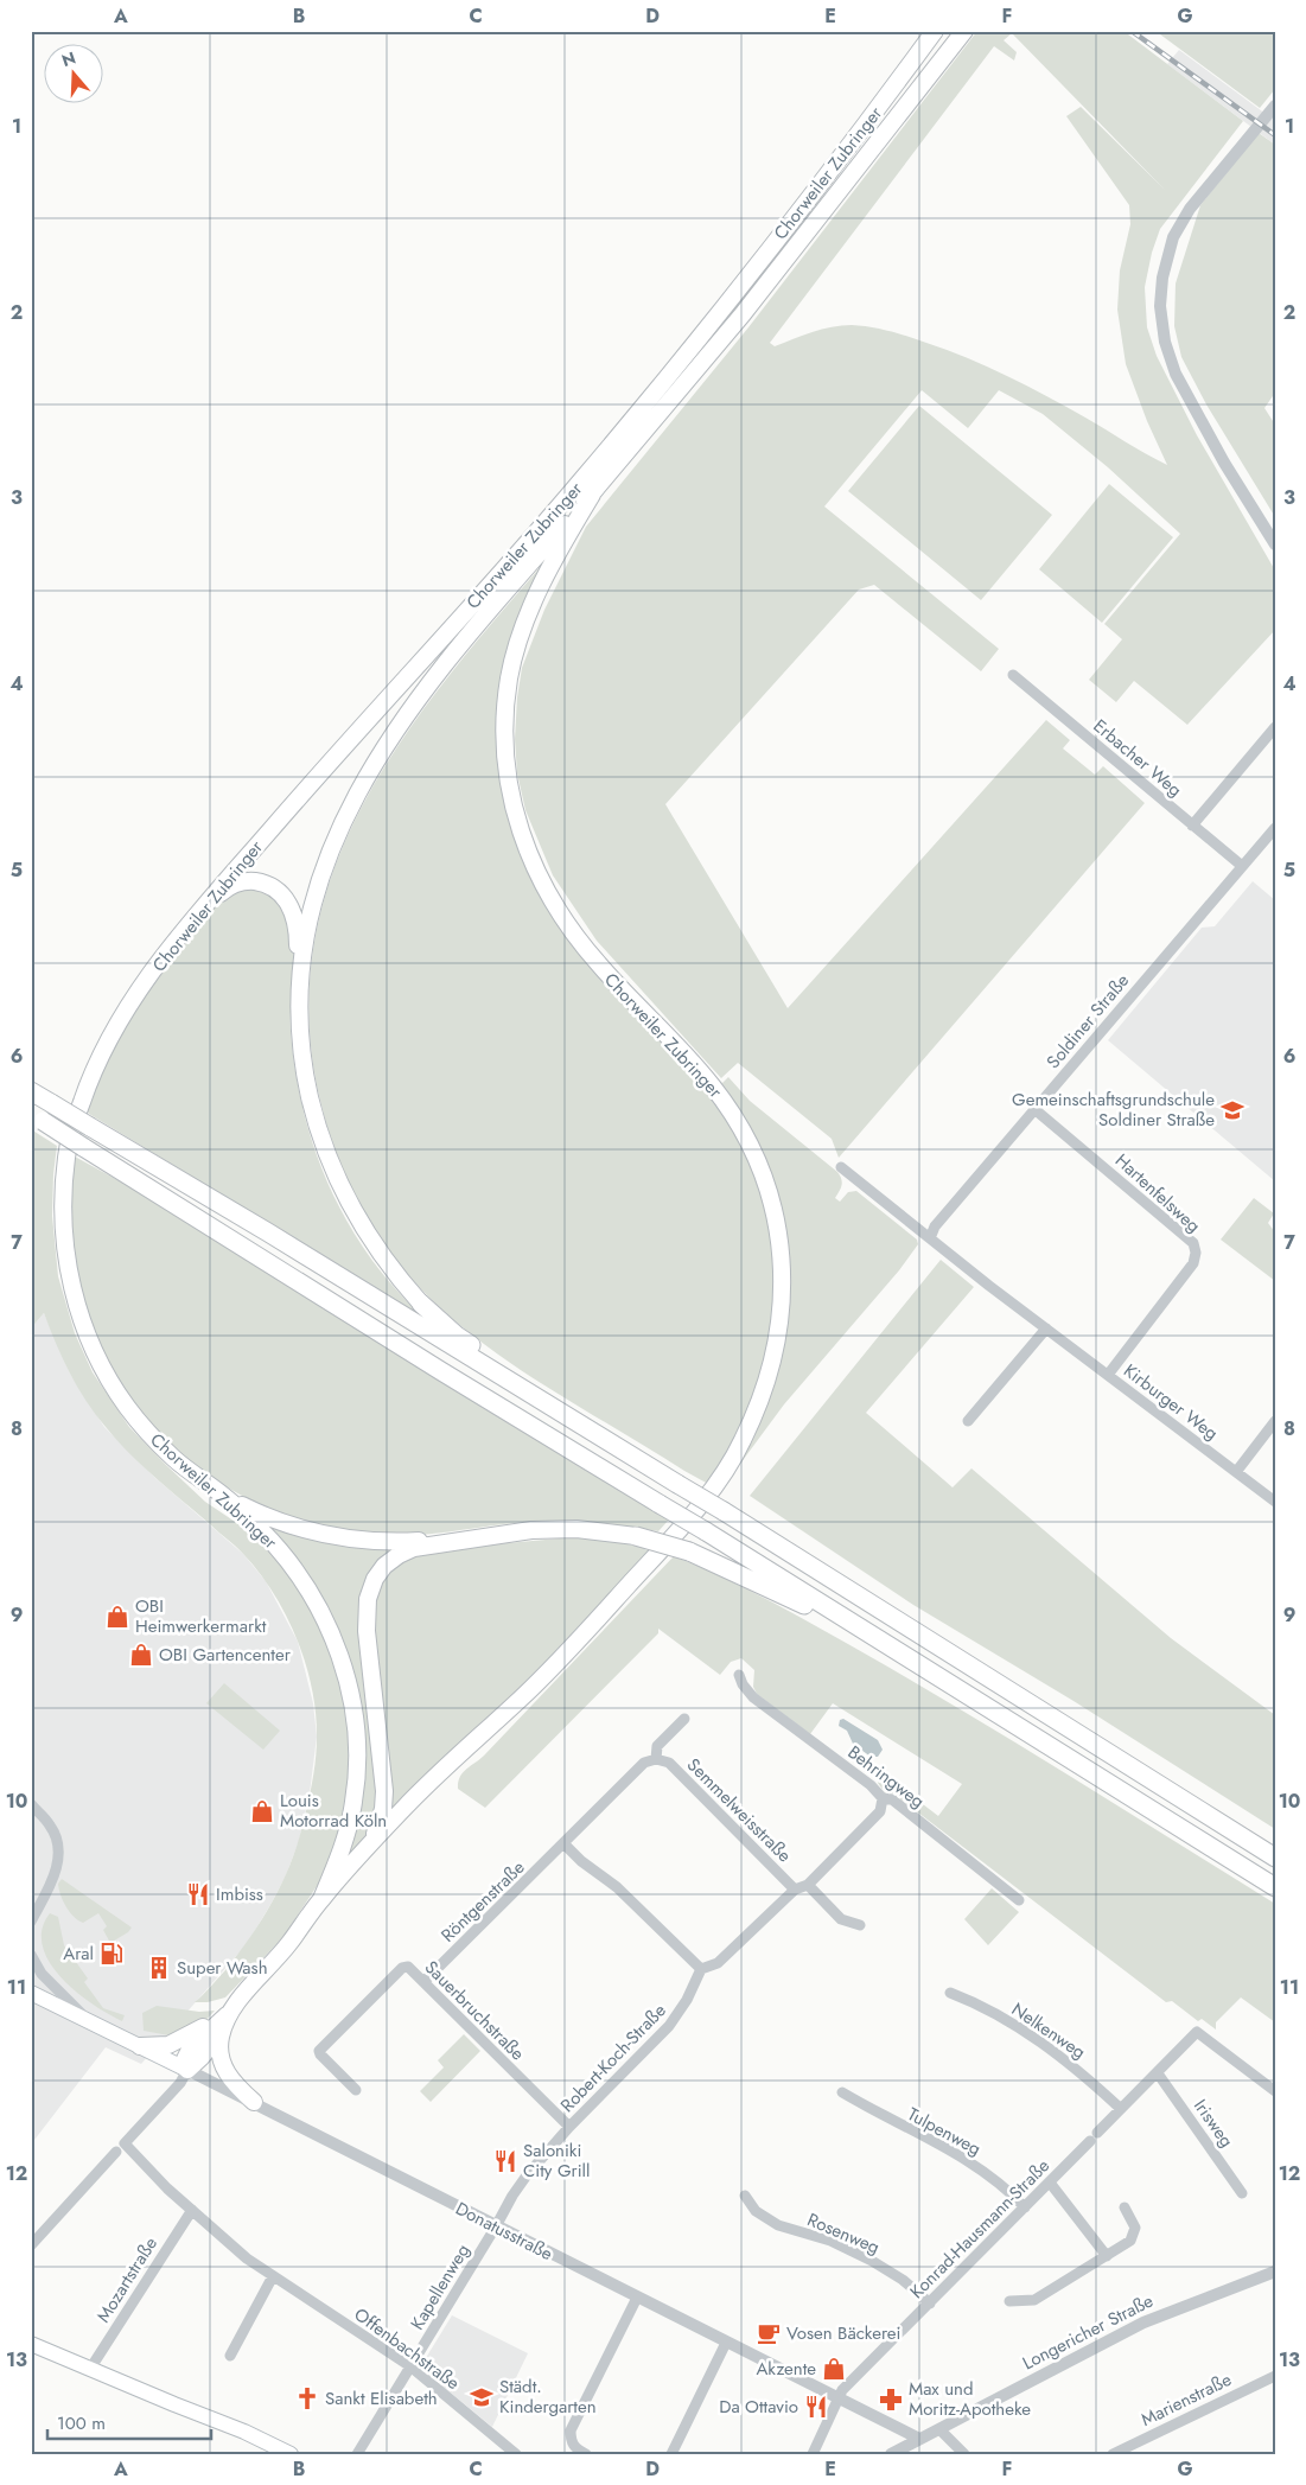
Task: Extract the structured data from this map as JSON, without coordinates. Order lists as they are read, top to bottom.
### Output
{
  "streets": {
    "highway": ["Chorweiler Zubringer"],
    "main road": ["Donatusstraße"],
    "street": [
      "Erbacher Weg",
      "Soldiner Straße",
      "Hartenfelsweg",
      "Kirburger Weg",
      "Behringweg",
      "Semmelweisstraße",
      "Röntgenstraße",
      "Sauerbruchstraße",
      "Nelkenweg",
      "Robert-Koch-Straße",
      "Irisweg",
      "Tulpenweg",
      "Konrad-Hausmann-Straße",
      "Rosenweg",
      "Mozartstraße",
      "Kapellenweg",
      "Longericher Straße",
      "Offenbachstraße",
      "Marienstraße"
    ]
  },
  "crossings": [
    ["Erbacher Weg", "Soldiner Straße"],
    ["Soldiner Straße", "Hartenfelsweg"],
    ["Soldiner Straße", "Kirburger Weg"],
    ["Hartenfelsweg", "Kirburger Weg"],
    ["Röntgenstraße", "Sauerbruchstraße"],
    ["Sauerbruchstraße", "Robert-Koch-Straße"],
    ["Nelkenweg", "Konrad-Hausmann-Straße"],
    ["Robert-Koch-Straße", "Donatusstraße"],
    ["Robert-Koch-Straße", "Kapellenweg"],
    ["Irisweg", "Konrad-Hausmann-Straße"],
    ["Tulpenweg", "Konrad-Hausmann-Straße"],
    ["Konrad-Hausmann-Straße", "Donatusstraße"],
    ["Konrad-Hausmann-Straße", "Rosenweg"],
    ["Donatusstraße", "Kapellenweg"],
    ["Donatusstraße", "Longericher Straße"],
    ["Mozartstraße", "Offenbachstraße"],
    ["Kapellenweg", "Offenbachstraße"]
  ],
  "places": {
    "school or university": ["Gemeinschaftsgrundschule Soldiner Straße", "Städt. Kindergarten"],
    "shop": [
      "OBI Heimwerkermarkt",
      "OBI Gartencenter",
      "Louis Motorrad Köln",
      "Akzente"
    ],
    "restaurant": ["Imbiss", "Saloniki City Grill", "Da Ottavio"],
    "fuel station": ["Aral"],
    "building": ["Super Wash"],
    "cafe": ["Vosen Bäckerei"],
    "church": ["Sankt Elisabeth"],
    "pharmacy": ["Max und Moritz-Apotheke"]
  },
  "scale_bar": "100 m",
  "north": "top",
  "grid": {
    "columns": [
      "A",
      "B",
      "C",
      "D",
      "E",
      "F",
      "G"
    ],
    "rows": [
      "1",
      "2",
      "3",
      "4",
      "5",
      "6",
      "7",
      "8",
      "9",
      "10",
      "11",
      "12",
      "13"
    ]
  }
}
